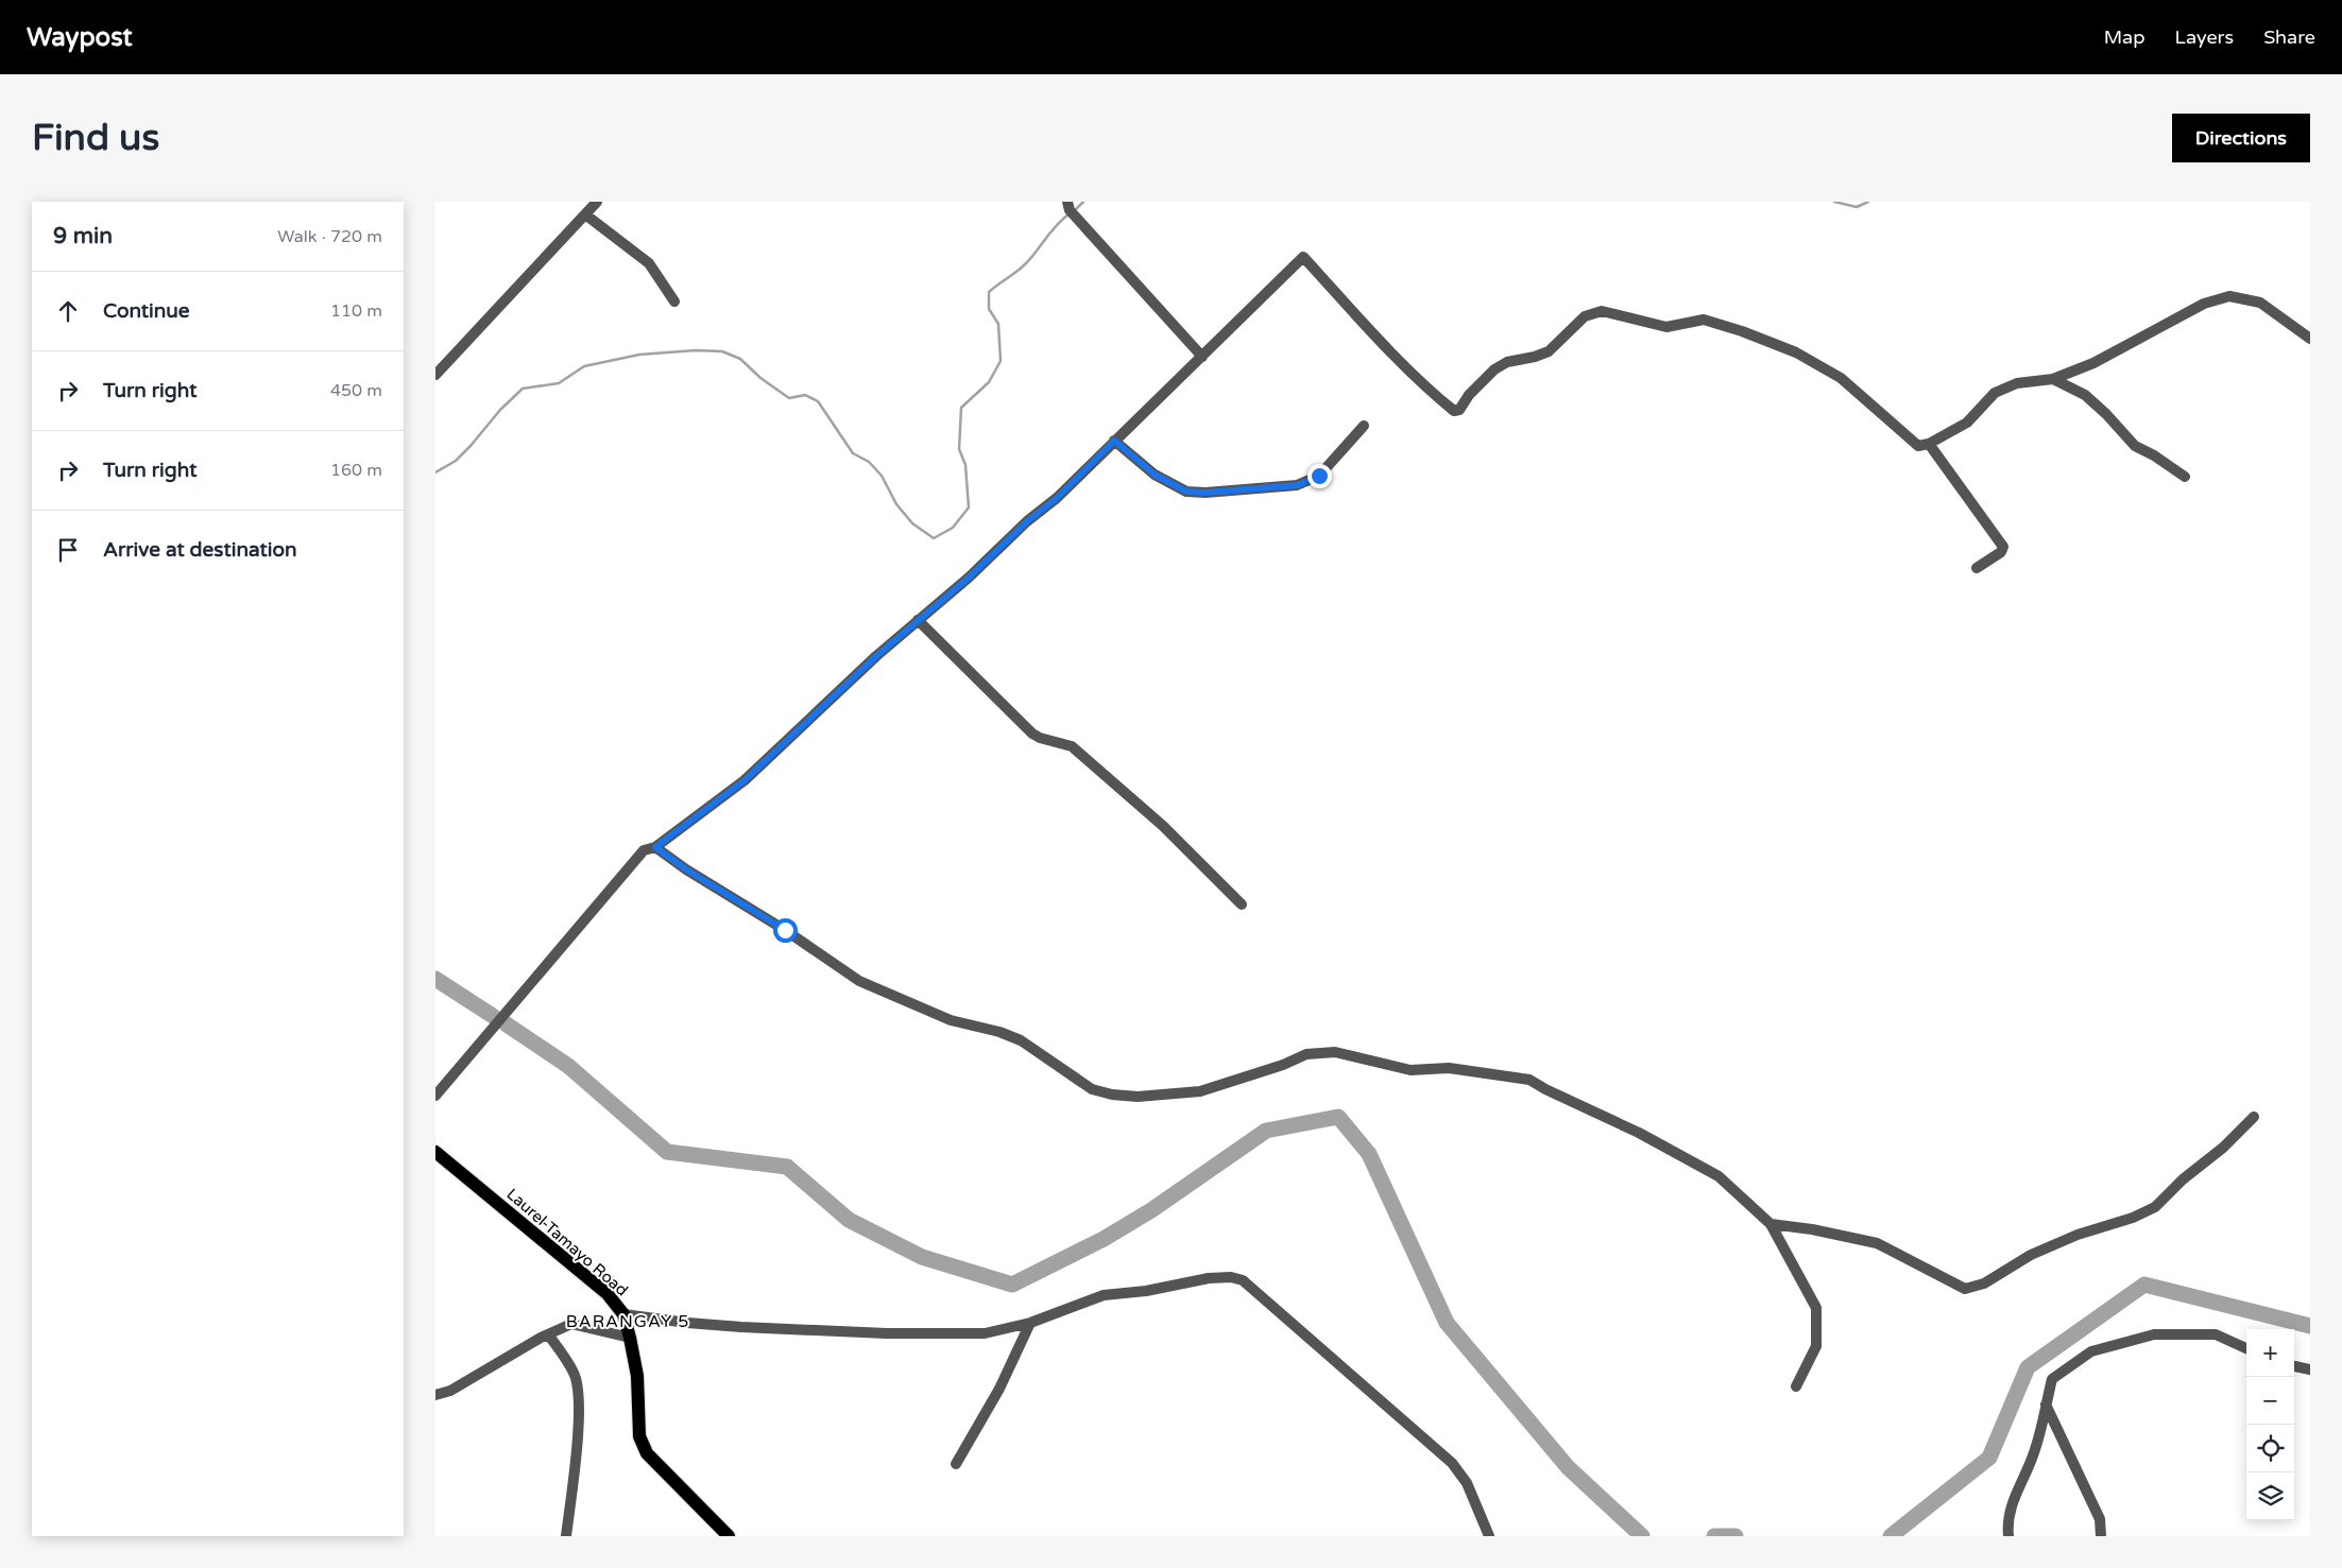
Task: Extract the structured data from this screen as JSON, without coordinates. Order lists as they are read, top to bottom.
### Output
{
  "streets": {
    "main road": ["Laurel-Tamayo Road"]
  },
  "districts": ["BARANGAY 5"],
  "page": {
    "header": "Waypost",
    "nav": ["Map", "Layers", "Share"],
    "buttons": "Directions",
    "title": "Find us",
    "heading": ["9 min", "Walk · 720 m"],
    "list": [
      ["Continue", "110 m"],
      ["Turn right", "450 m"],
      ["Turn right", "160 m"],
      "Arrive at destination"
    ],
    "map_buttons": ["+", "−"]
  }
}
